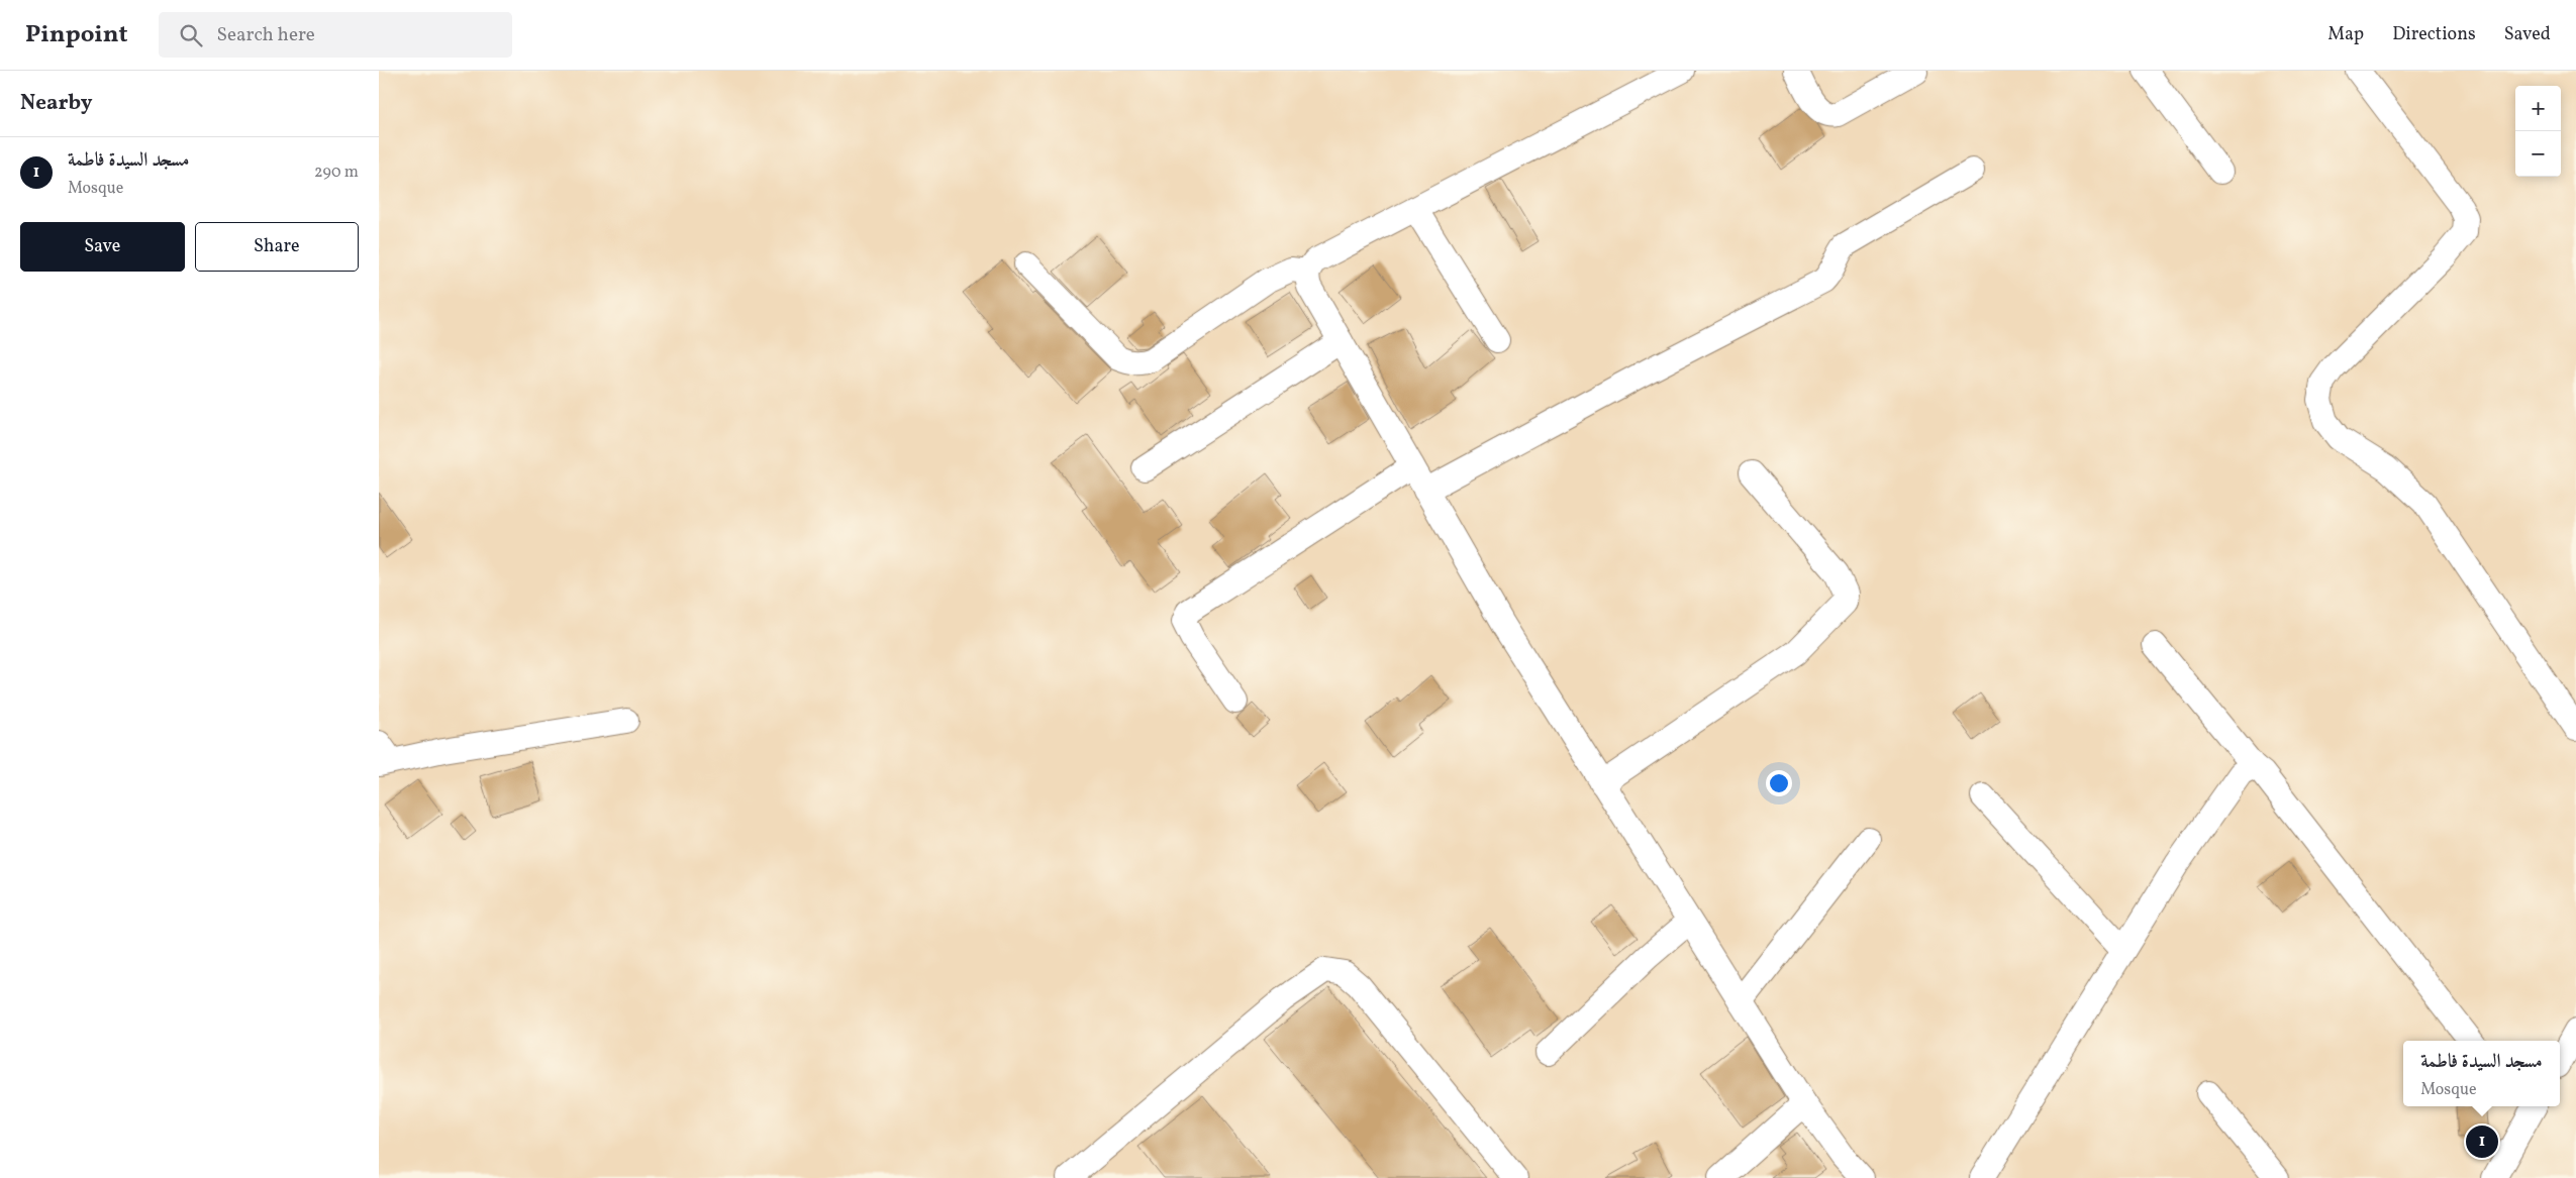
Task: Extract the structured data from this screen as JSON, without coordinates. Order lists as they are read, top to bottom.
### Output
{
  "page": {
    "header": "Pinpoint",
    "search": "Search here",
    "nav": ["Map", "Directions", "Saved"],
    "heading": "Nearby",
    "map_buttons": ["+", "−"],
    "list": [
      {
        "mark": "1",
        "name": "مسجد السيدة فاطمة",
        "note": "Mosque",
        "value": "290 m"
      }
    ],
    "buttons": ["Save", "Share"],
    "popup": ["مسجد السيدة فاطمة", "Mosque"],
    "pins": "1"
  }
}
